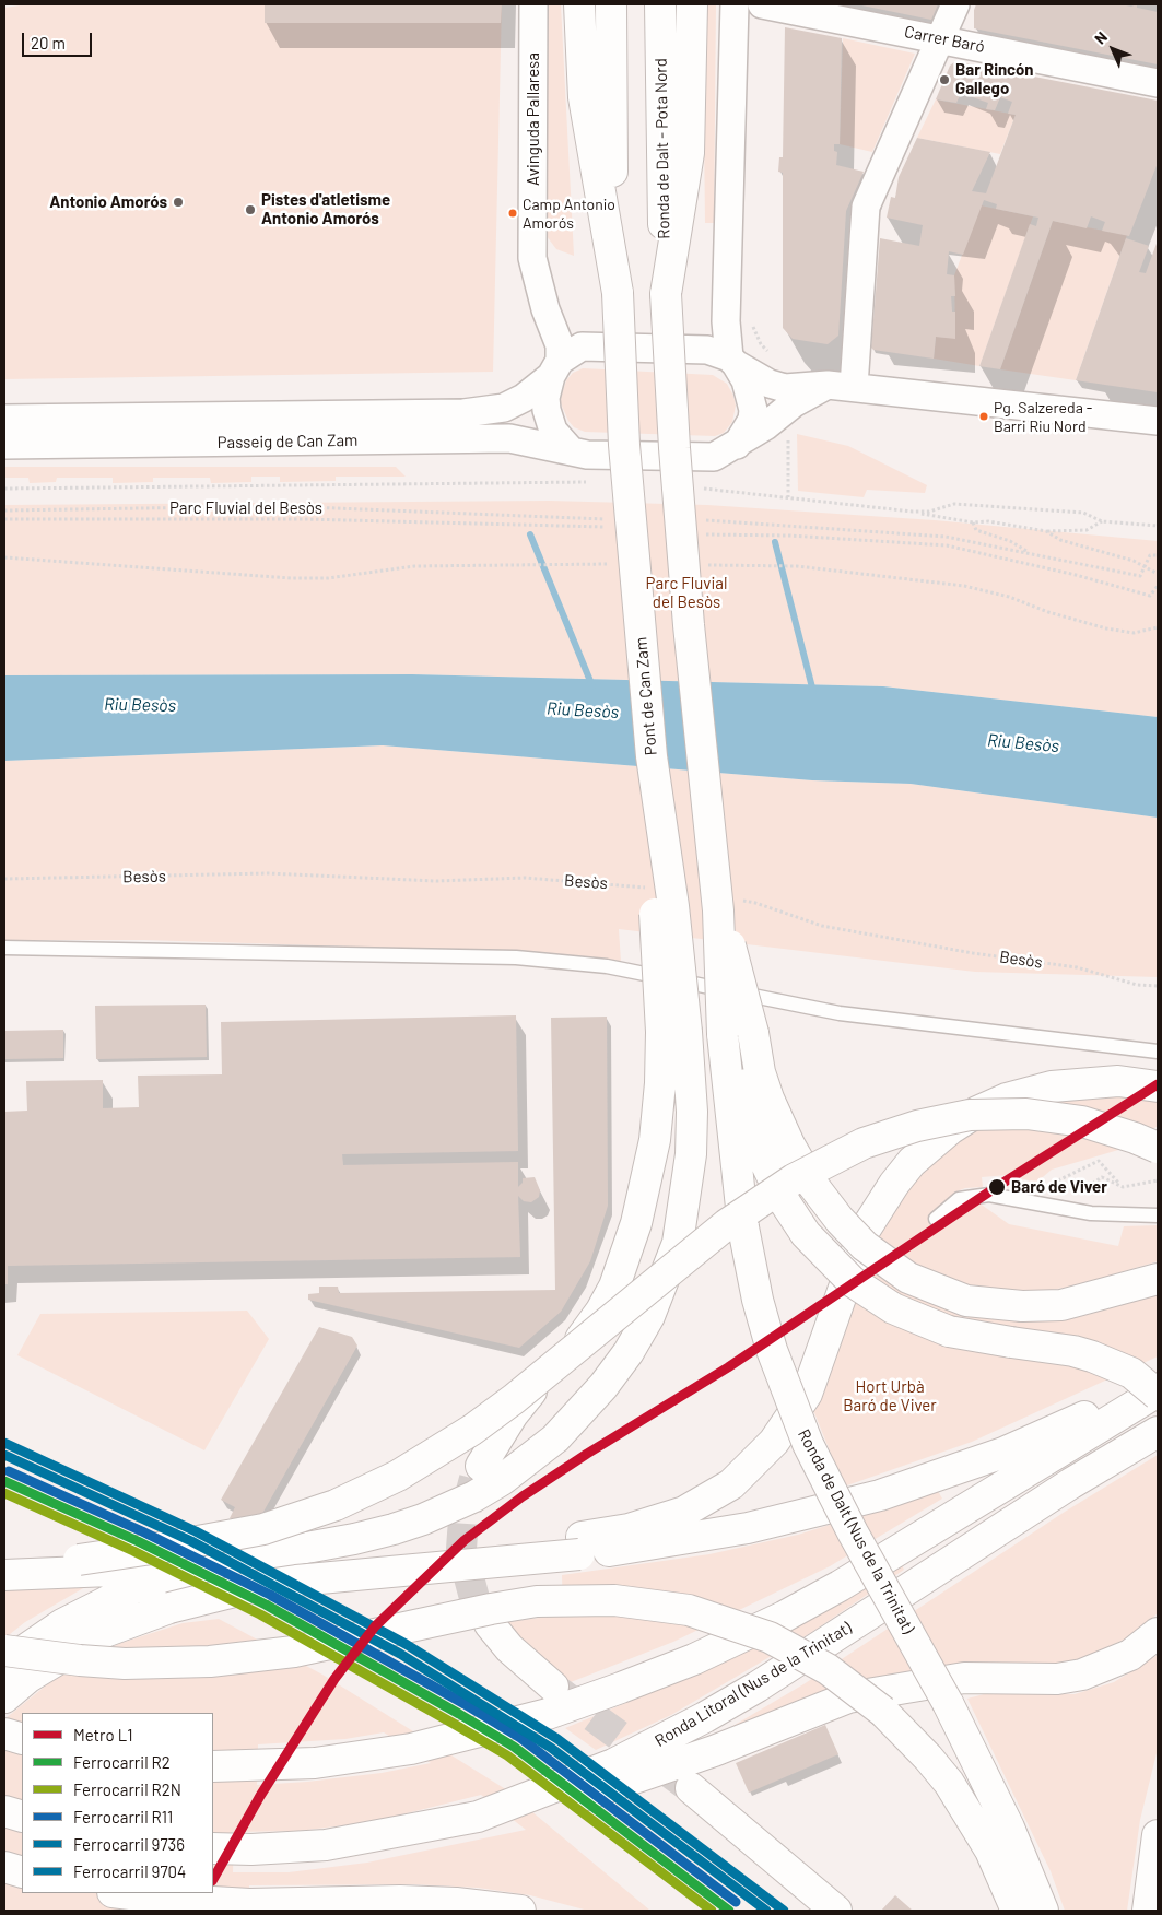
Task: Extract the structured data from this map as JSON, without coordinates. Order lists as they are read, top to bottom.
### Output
{
  "streets": {
    "highway": [
      "Ronda de Dalt - Pota Nord",
      "Pont de Can Zam",
      "Ronda de Dalt (Nus de la Trinitat)",
      "Ronda Litoral (Nus de la Trinitat)"
    ],
    "street": ["Carrer Baró", "Avinguda Pallaresa", "Passeig de Can Zam"],
    "path": ["Parc Fluvial del Besòs", "Besòs"]
  },
  "crossings": [
    ["Avinguda Pallaresa", "Passeig de Can Zam"]
  ],
  "water": ["Riu Besòs"],
  "parks": ["Parc Fluvial del Besòs", "Hort Urbà Baró de Viver"],
  "places": [
    "Bar Rincón Gallego",
    "Antonio Amorós",
    "Pistes d'atletisme Antonio Amorós",
    "Camp Antonio Amorós",
    "Pg. Salzereda - Barri Riu Nord",
    "Baró de Viver"
  ],
  "lines": [
    "metro line L1",
    "rail line 9736",
    "rail line 9704",
    "rail line R11",
    "rail line R2",
    "rail line R2N"
  ],
  "legend": [
    "Metro L1",
    "Ferrocarril R2",
    "Ferrocarril R2N",
    "Ferrocarril R11",
    "Ferrocarril 9736",
    "Ferrocarril 9704"
  ],
  "scale_bar": "20 m",
  "north": "top left"
}
